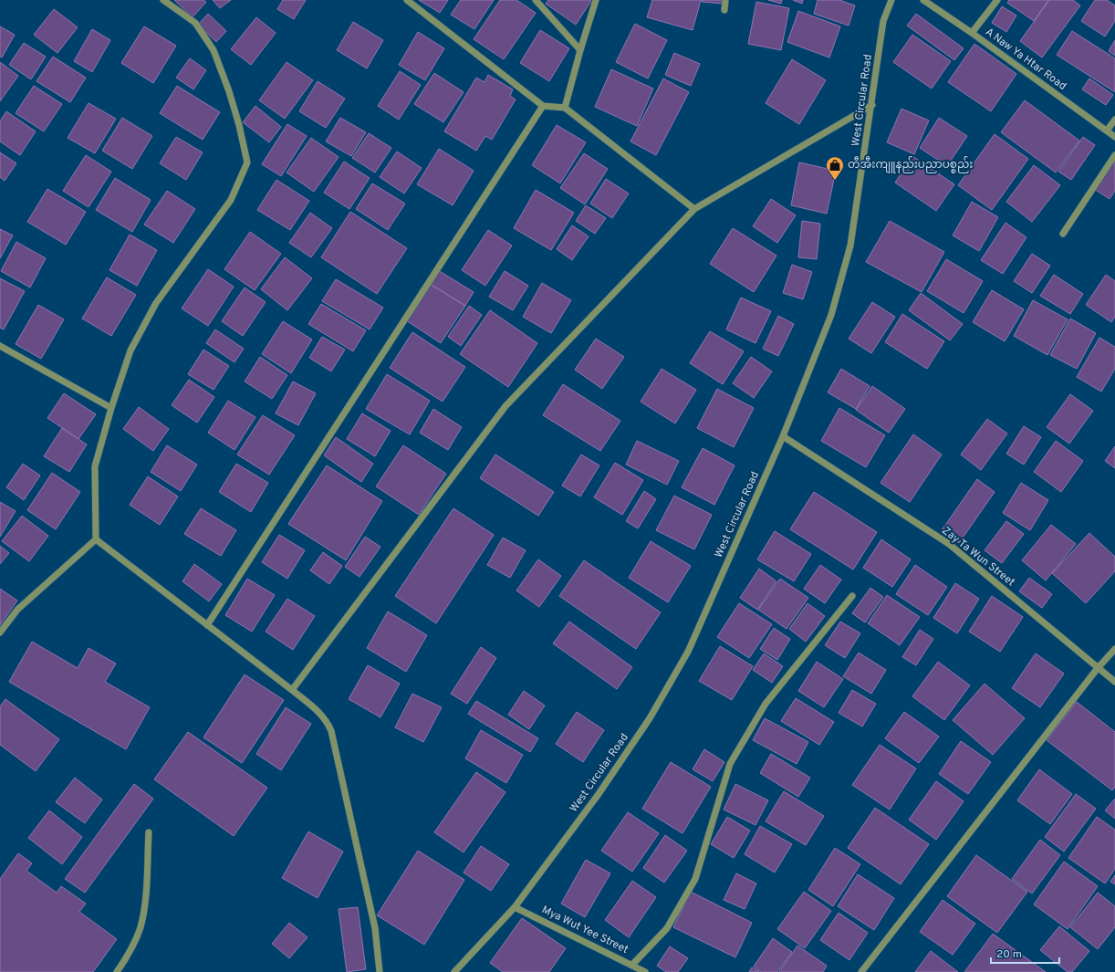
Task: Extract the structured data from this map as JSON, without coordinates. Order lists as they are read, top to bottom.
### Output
{
  "streets": {
    "street": [
      "A Naw Ya Htar Road",
      "West Circular Road",
      "Zay Ta Wun Street",
      "Mya Wut Yee Street"
    ]
  },
  "crossings": [
    ["West Circular Road", "Zay Ta Wun Street"],
    ["West Circular Road", "Mya Wut Yee Street"]
  ],
  "places": {
    "shop": ["တီအီးကျူနည်းပညာပစ္စည်း"]
  },
  "scale_bar": "20 m"
}
